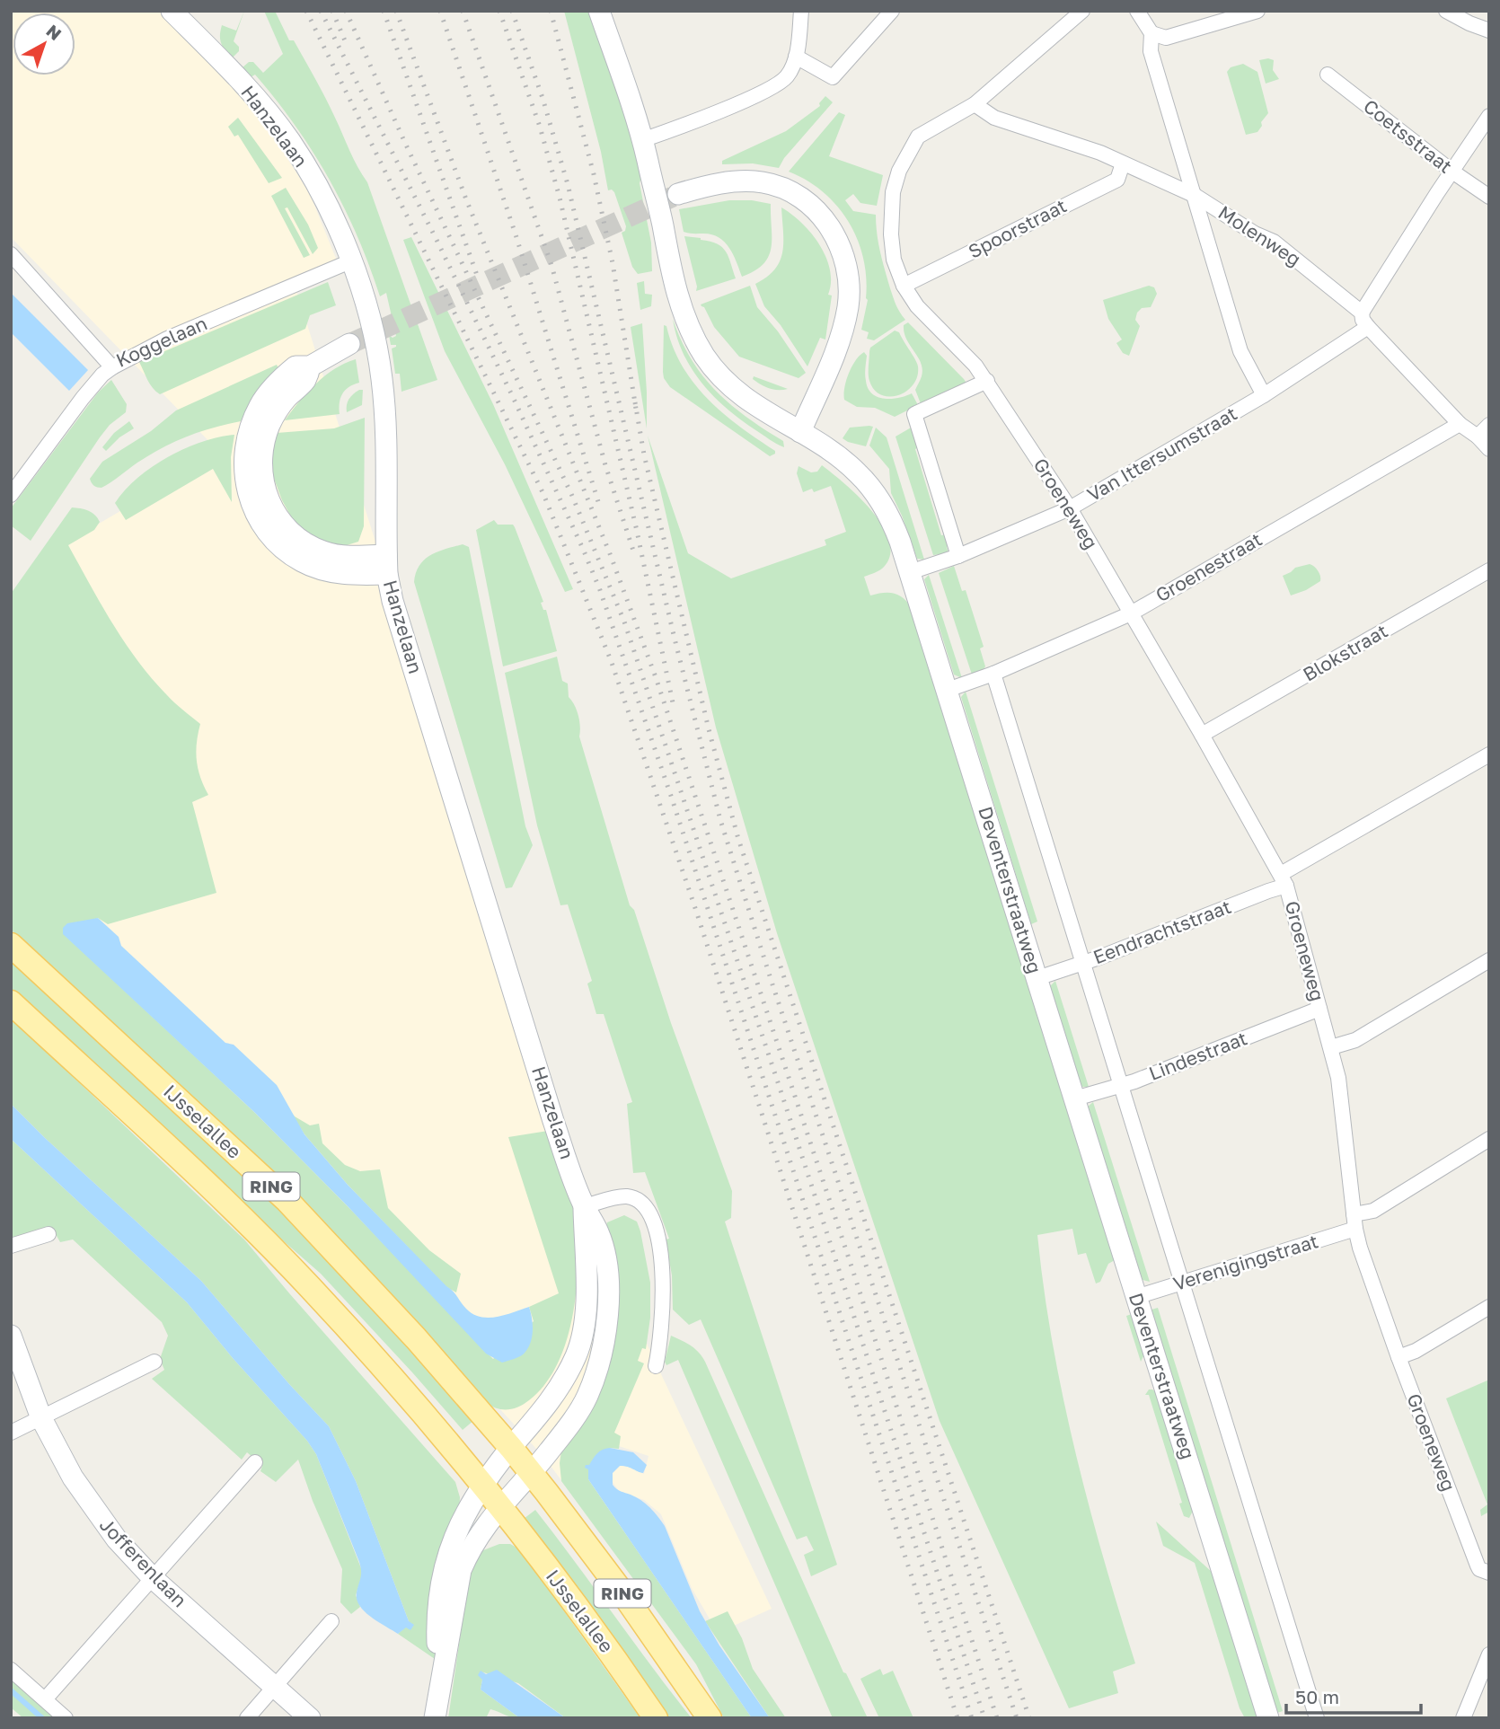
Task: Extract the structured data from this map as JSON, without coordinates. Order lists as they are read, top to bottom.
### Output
{
  "streets": {
    "main road": ["IJsselallee", "RING"],
    "street": [
      "Hanzelaan",
      "Coetsstraat",
      "Spoorstraat",
      "Molenweg",
      "Koggelaan",
      "Van Ittersumstraat",
      "Groeneweg",
      "Groenestraat",
      "Blokstraat",
      "Deventerstraatweg",
      "Eendrachtstraat",
      "Lindestraat",
      "Verenigingstraat",
      "Jofferenlaan"
    ]
  },
  "crossings": [
    ["Hanzelaan", "Koggelaan"],
    ["Hanzelaan", "IJsselallee"],
    ["Spoorstraat", "Molenweg"],
    ["Spoorstraat", "Groeneweg"],
    ["Molenweg", "Van Ittersumstraat"],
    ["Molenweg", "Groeneweg"],
    ["Molenweg", "Groenestraat"],
    ["Van Ittersumstraat", "Groeneweg"],
    ["Van Ittersumstraat", "Deventerstraatweg"],
    ["Groeneweg", "Groenestraat"],
    ["Groeneweg", "Blokstraat"],
    ["Groeneweg", "Eendrachtstraat"],
    ["Groeneweg", "Lindestraat"],
    ["Groeneweg", "Verenigingstraat"],
    ["Groenestraat", "Deventerstraatweg"],
    ["Deventerstraatweg", "Eendrachtstraat"],
    ["Deventerstraatweg", "Lindestraat"],
    ["Deventerstraatweg", "Verenigingstraat"]
  ],
  "scale_bar": "50 m",
  "north": "top right"
}
